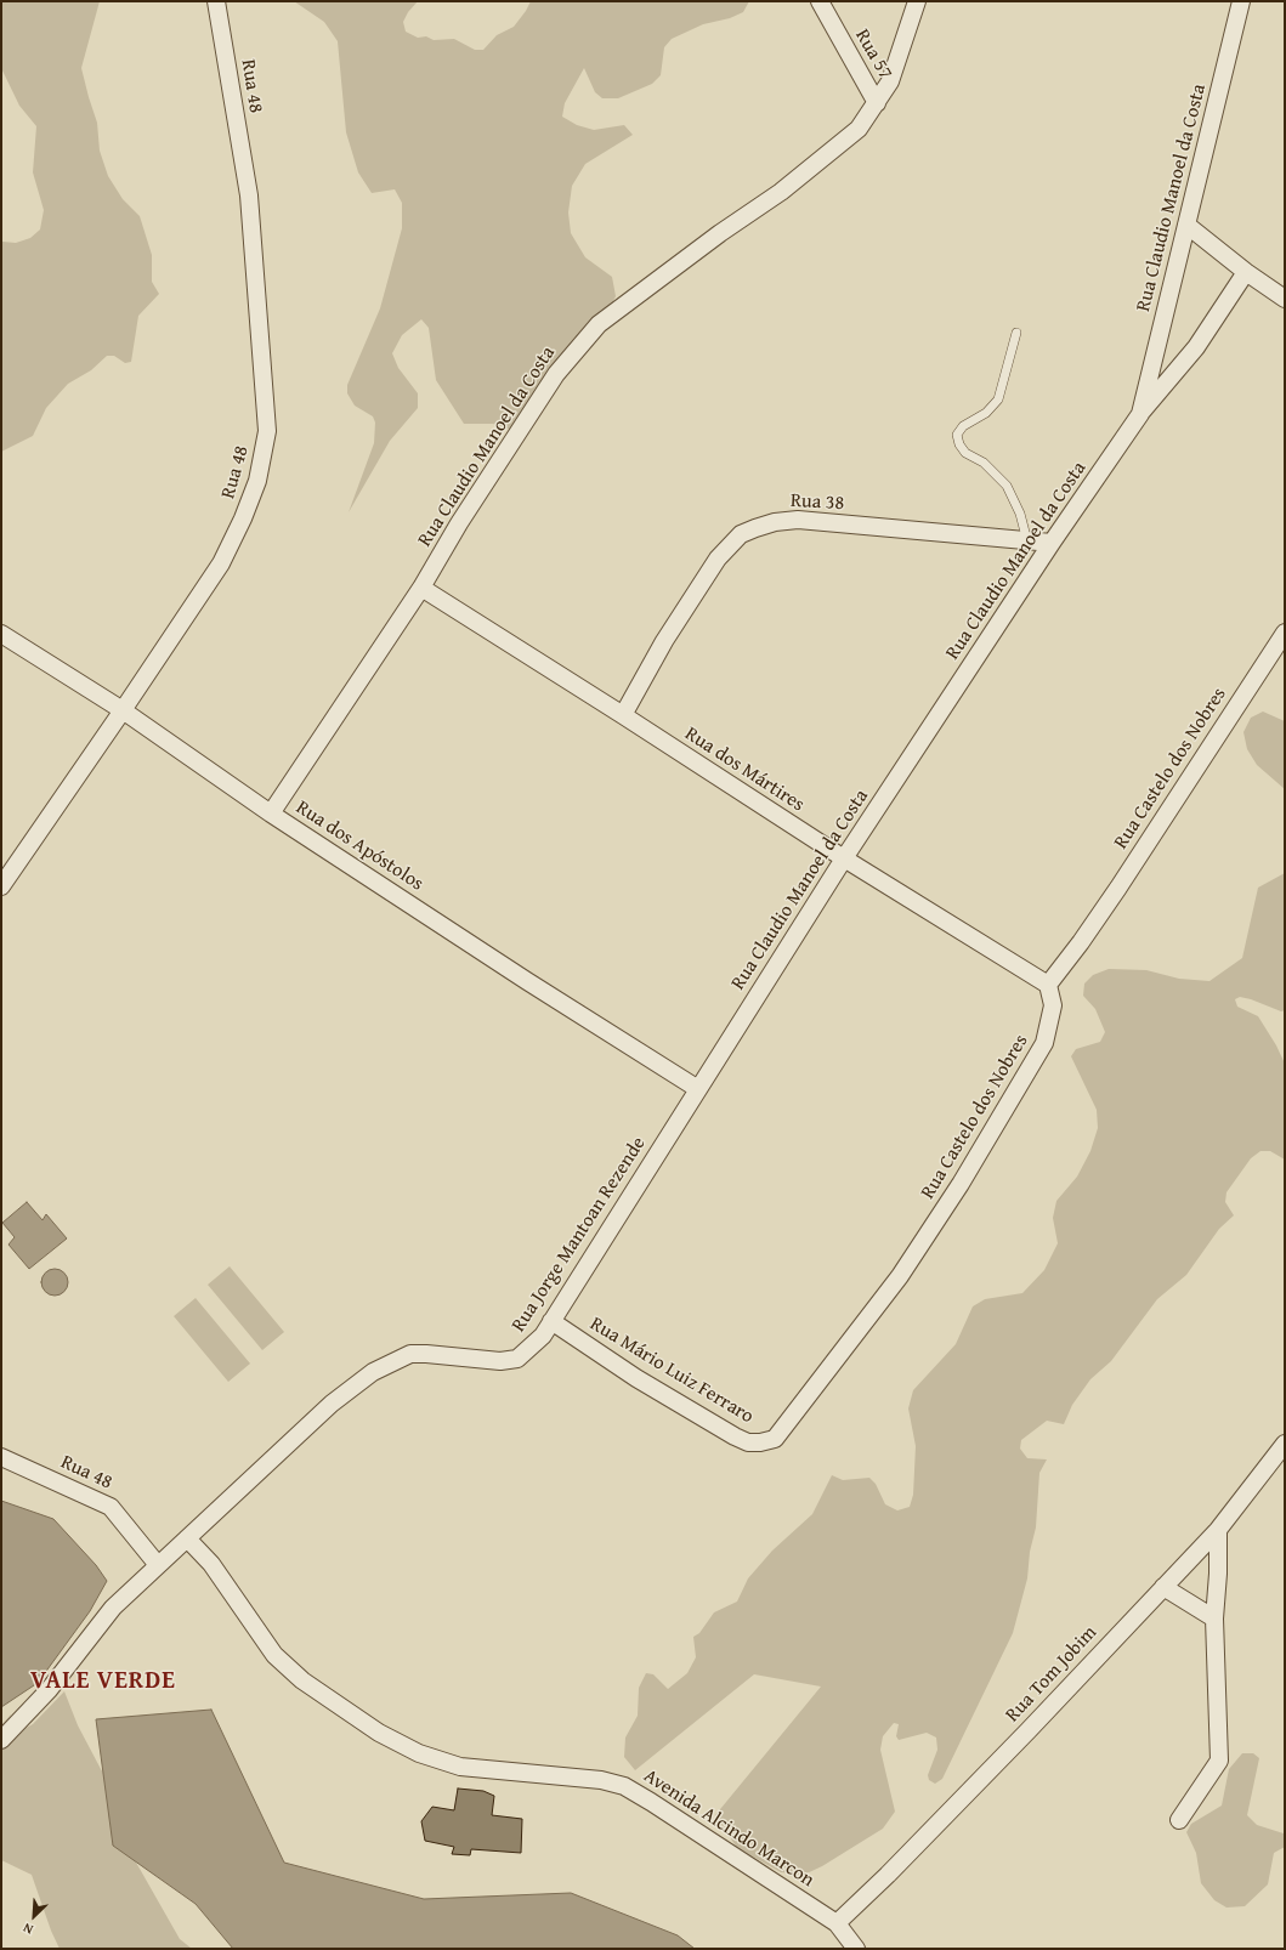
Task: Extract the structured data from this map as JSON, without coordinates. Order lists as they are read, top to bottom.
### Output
{
  "streets": {
    "street": [
      "Rua 57",
      "Rua 48",
      "Rua Claudio Manoel da Costa",
      "Rua 38",
      "Rua Castelo dos Nobres",
      "Rua dos Mártires",
      "Rua dos Apóstolos",
      "Rua Jorge Mantoan Rezende",
      "Rua Mário Luiz Ferraro",
      "Rua Tom Jobim",
      "Avenida Alcindo Marcon"
    ]
  },
  "crossings": [
    ["Rua 57", "Rua Claudio Manoel da Costa"],
    ["Rua 48", "Rua dos Apóstolos"],
    ["Rua 48", "Rua Jorge Mantoan Rezende"],
    ["Rua Claudio Manoel da Costa", "Rua 38"],
    ["Rua Claudio Manoel da Costa", "Rua dos Mártires"],
    ["Rua Claudio Manoel da Costa", "Rua dos Apóstolos"],
    ["Rua Claudio Manoel da Costa", "Rua Jorge Mantoan Rezende"],
    ["Rua 38", "Rua dos Mártires"],
    ["Rua Castelo dos Nobres", "Rua dos Mártires"],
    ["Rua Castelo dos Nobres", "Rua Mário Luiz Ferraro"],
    ["Rua dos Apóstolos", "Rua Jorge Mantoan Rezende"],
    ["Rua Jorge Mantoan Rezende", "Rua Mário Luiz Ferraro"],
    ["Rua Jorge Mantoan Rezende", "Avenida Alcindo Marcon"],
    ["Rua Tom Jobim", "Avenida Alcindo Marcon"]
  ],
  "districts": ["VALE VERDE"],
  "north": "bottom left"
}
